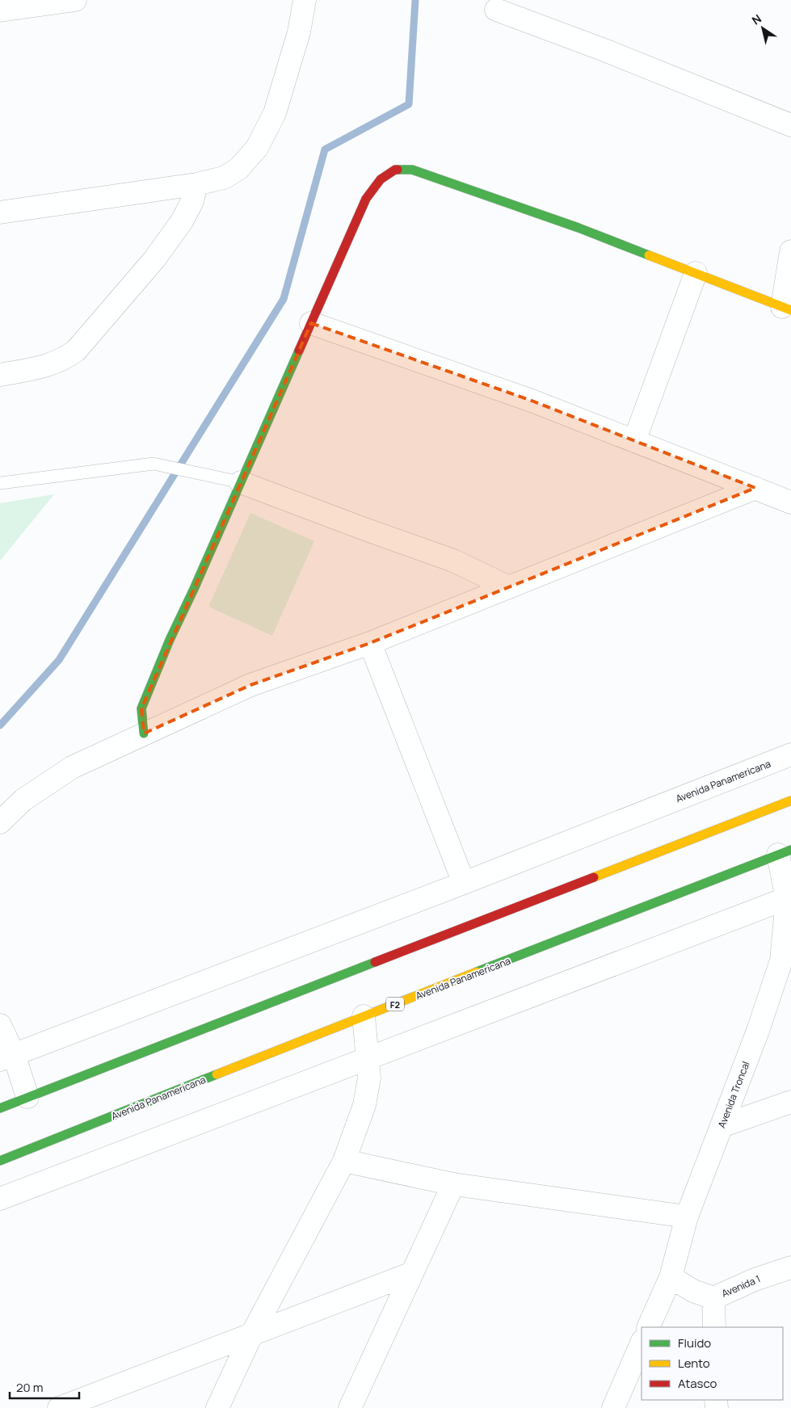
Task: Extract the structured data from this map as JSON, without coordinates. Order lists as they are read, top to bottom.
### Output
{
  "streets": {
    "main road": ["Avenida Panamericana", "F2"],
    "street": ["Avenida Troncal", "Avenida 1"]
  },
  "crossings": [
    ["Avenida Panamericana", "Avenida Troncal"],
    ["Avenida Troncal", "Avenida 1"]
  ],
  "legend": ["Fluido", "Lento", "Atasco"],
  "scale_bar": "20 m",
  "north": "top left"
}
